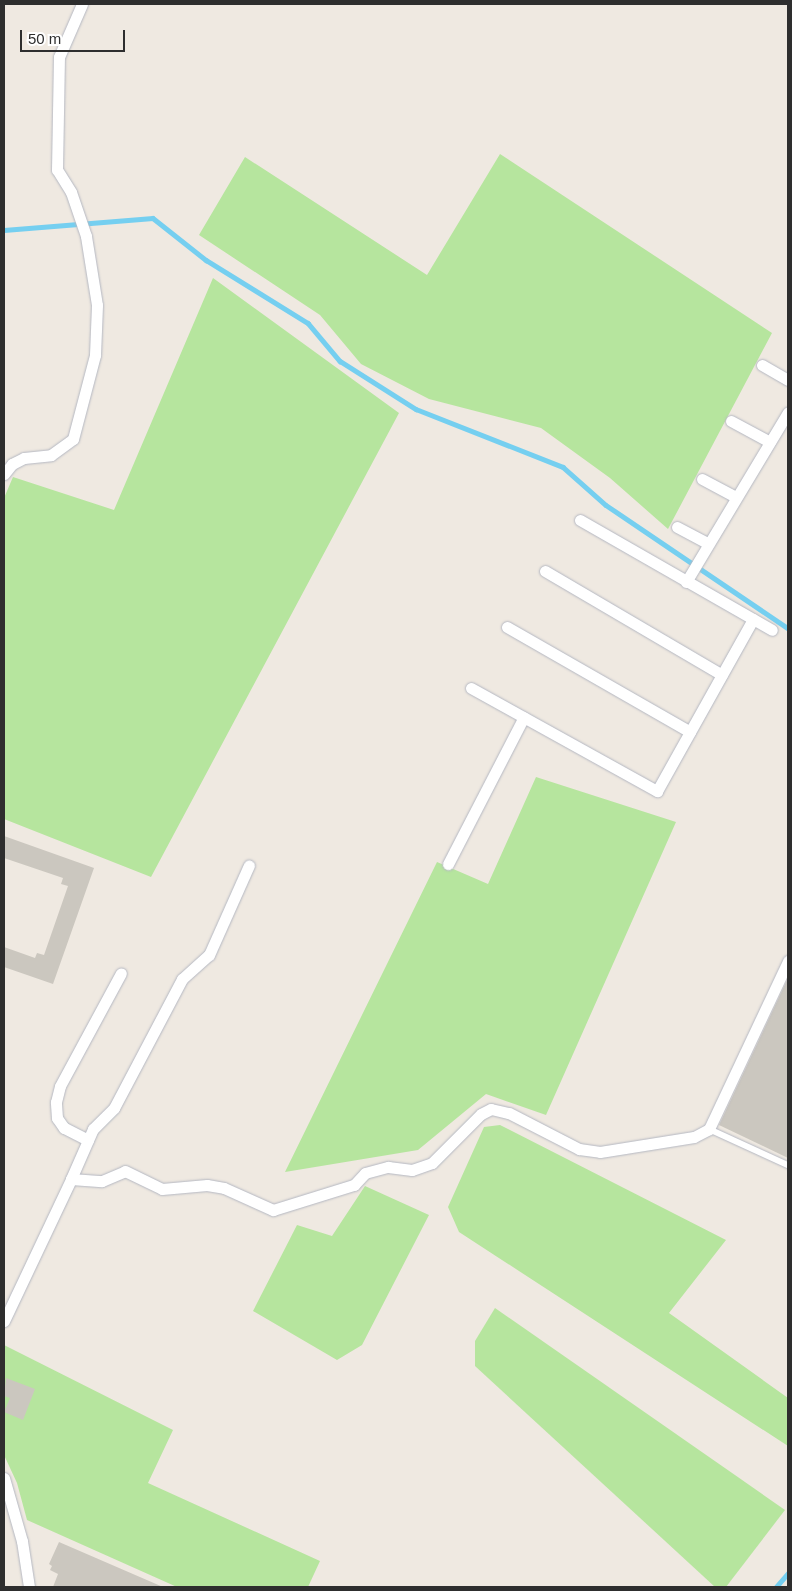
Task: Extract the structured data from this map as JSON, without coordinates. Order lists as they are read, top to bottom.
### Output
{
  "scale_bar": "50 m"
}
